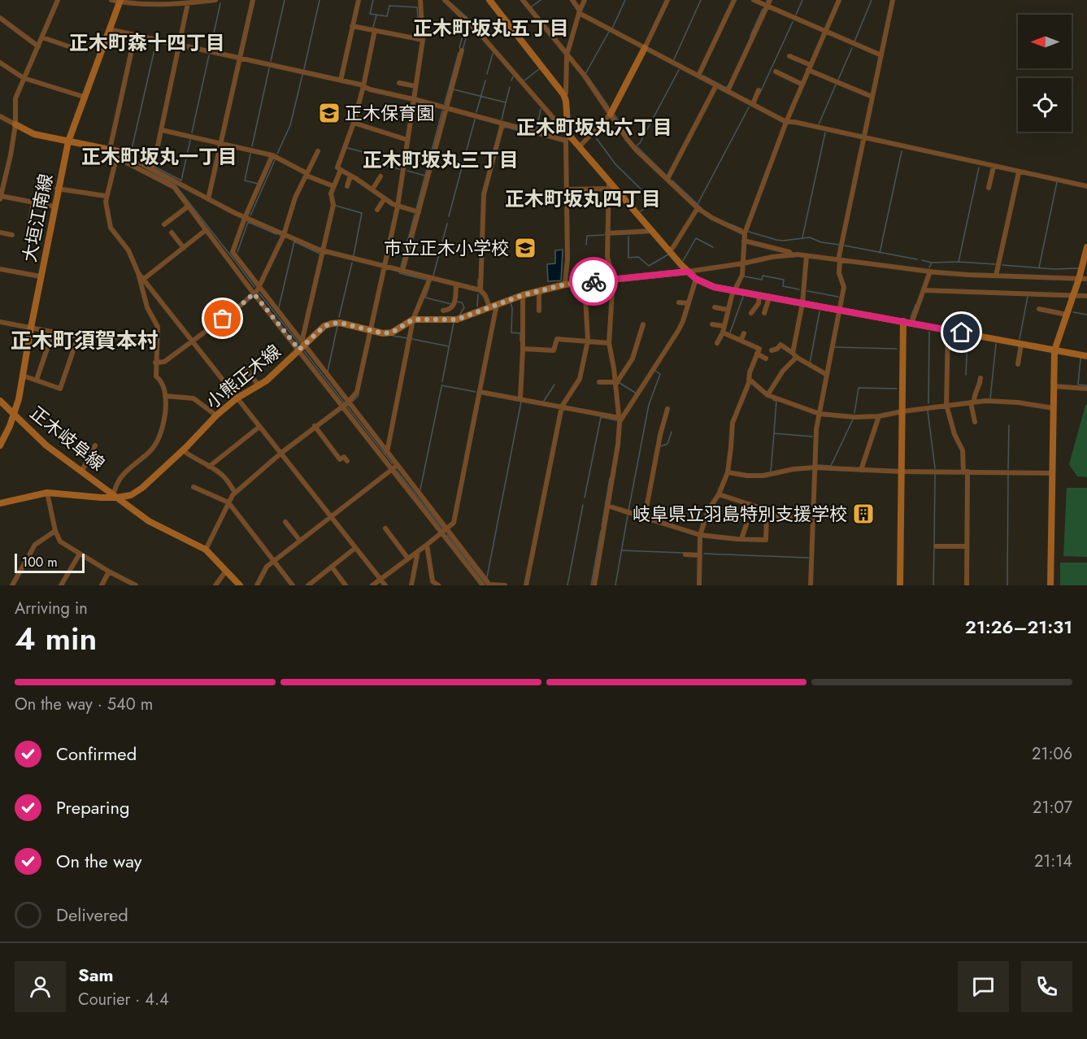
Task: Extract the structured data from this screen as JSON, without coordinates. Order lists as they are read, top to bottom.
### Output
{
  "streets": {
    "main road": ["大垣江南線", "小熊正木線", "正木岐阜線"]
  },
  "crossings": [
    ["大垣江南線", "正木岐阜線"],
    ["小熊正木線", "正木岐阜線"]
  ],
  "districts": [
    "正木町坂丸五丁目",
    "正木町森十四丁目",
    "正木町坂丸六丁目",
    "正木町坂丸一丁目",
    "正木町坂丸三丁目",
    "正木町坂丸四丁目",
    "正木町須賀本村"
  ],
  "places": {
    "school or university": ["正木保育園", "市立正木小学校"],
    "building": ["岐阜県立羽島特別支援学校"]
  },
  "scale_bar": "100 m",
  "north": "left",
  "page": {
    "scale": "100 m",
    "heading": ["4 min", "Arriving in", "21:26–21:31"],
    "panel": ["Sam", "Courier · 4.4"],
    "bar": "On the way · 540 m",
    "list": [
      ["Confirmed", "21:06"],
      ["Preparing", "21:07"],
      ["On the way", "21:14"],
      "Delivered"
    ]
  }
}
